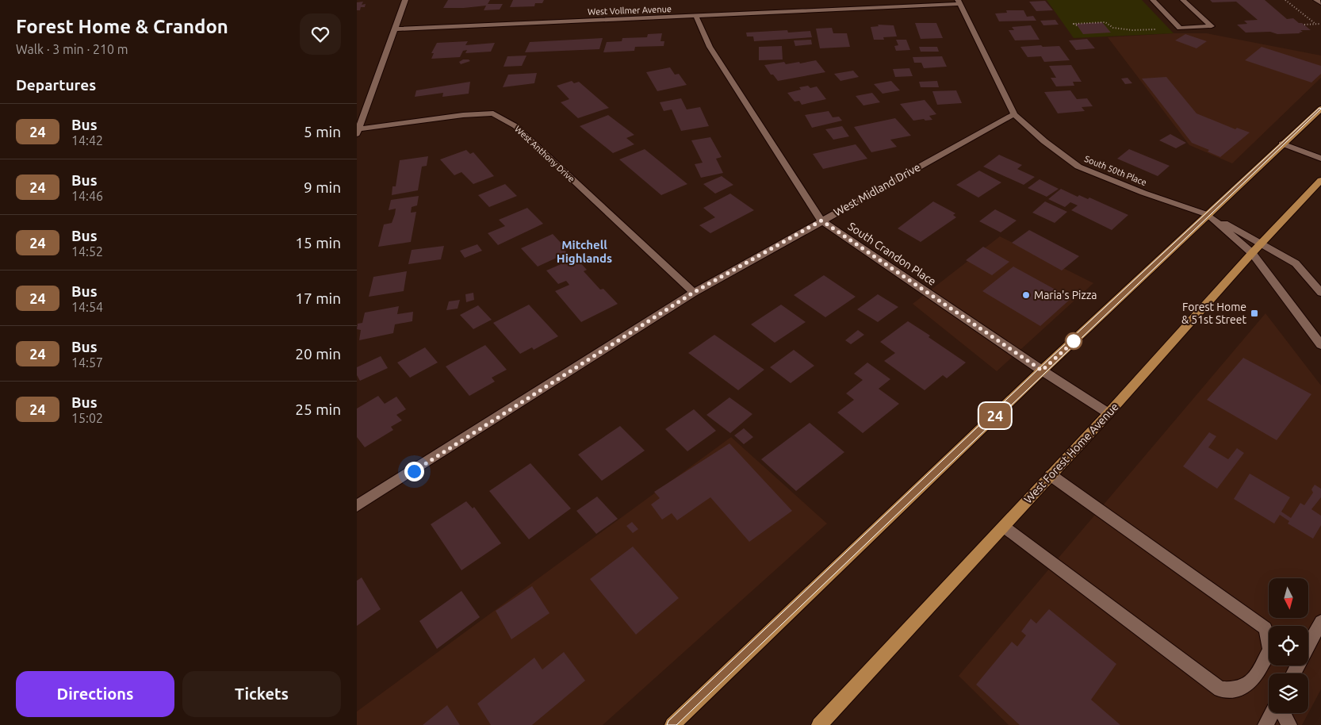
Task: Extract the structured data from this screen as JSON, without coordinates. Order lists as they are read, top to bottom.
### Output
{
  "streets": {
    "main road": ["West Forest Home Avenue"],
    "street": [
      "West Vollmer Avenue",
      "West Anthony Drive",
      "South 50th Place",
      "West Midland Drive",
      "South Crandon Place"
    ]
  },
  "crossings": [
    ["West Vollmer Avenue", "South 50th Place"],
    ["West Vollmer Avenue", "South Crandon Place"],
    ["West Anthony Drive", "West Midland Drive"],
    ["South 50th Place", "West Midland Drive"],
    ["West Midland Drive", "South Crandon Place"],
    ["South Crandon Place", "West Forest Home Avenue"]
  ],
  "districts": ["Mitchell Highlands"],
  "places": {
    "other": ["Maria's Pizza"],
    "transit": ["Forest Home & 51st Street"]
  },
  "lines": ["bus line 24"],
  "north": "bottom",
  "page": {
    "heading": [
      ["Forest Home & Crandon", "Walk · 3 min · 210 m"],
      "Departures"
    ],
    "on_map": "24",
    "list": [
      {
        "mark": "24",
        "name": "Bus",
        "note": "14:42",
        "value": "5 min"
      },
      {
        "mark": "24",
        "name": "Bus",
        "note": "14:46",
        "value": "9 min"
      },
      {
        "mark": "24",
        "name": "Bus",
        "note": "14:52",
        "value": "15 min"
      },
      {
        "mark": "24",
        "name": "Bus",
        "note": "14:54",
        "value": "17 min"
      },
      {
        "mark": "24",
        "name": "Bus",
        "note": "14:57",
        "value": "20 min"
      },
      {
        "mark": "24",
        "name": "Bus",
        "note": "15:02",
        "value": "25 min"
      }
    ],
    "buttons": ["Directions", "Tickets"]
  }
}
